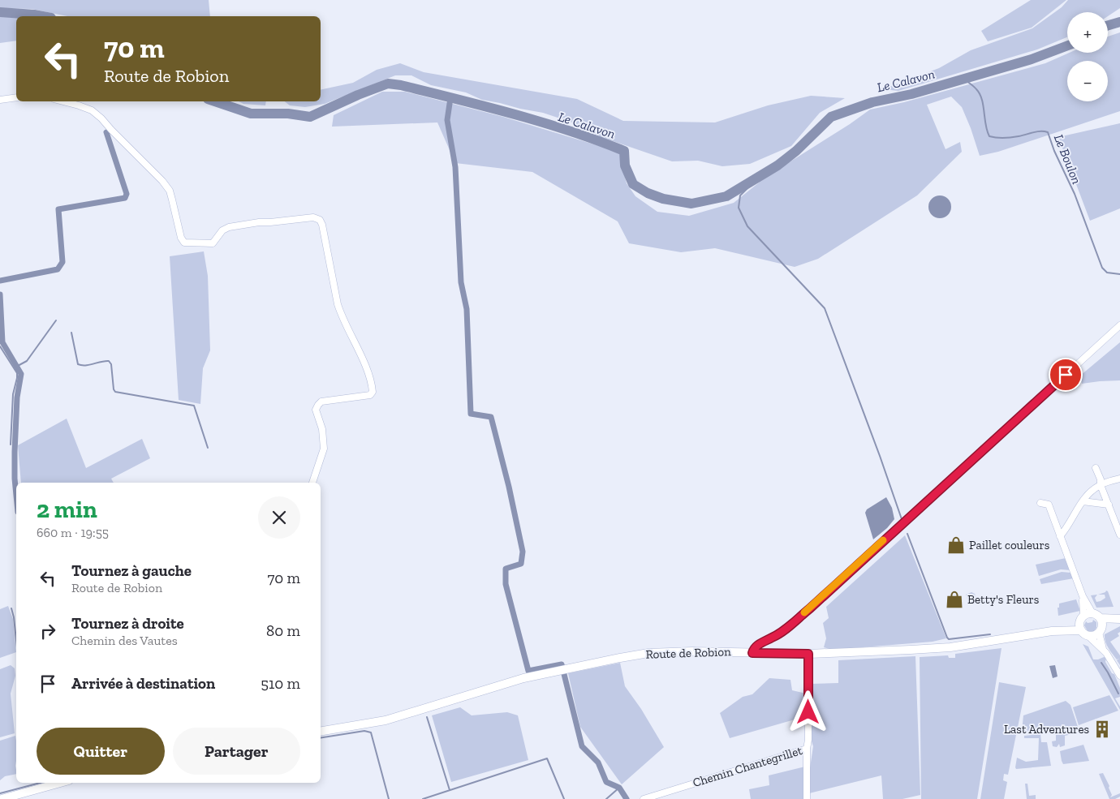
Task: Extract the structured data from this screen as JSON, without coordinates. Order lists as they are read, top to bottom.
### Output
{
  "streets": {
    "main road": ["Route de Robion"],
    "street": ["Chemin Chantegrillet"]
  },
  "crossings": [
    ["Route de Robion", "Chemin Chantegrillet"]
  ],
  "water": ["Le Calavon", "Le Boulon"],
  "places": {
    "shop": ["Paillet couleurs", "Betty's Fleurs"],
    "building": ["Last Adventures"]
  },
  "page": {
    "map_buttons": ["+", "−"],
    "turn": ["70 m", "Route de Robion"],
    "heading": ["2 min", "660 m · 19:55"],
    "list": [
      {
        "name": "Tournez à gauche",
        "note": "Route de Robion",
        "value": "70 m"
      },
      {
        "name": "Tournez à droite",
        "note": "Chemin des Vautes",
        "value": "80 m"
      },
      {
        "name": "Arrivée à destination",
        "value": "510 m"
      }
    ],
    "buttons": ["Quitter", "Partager"]
  }
}
